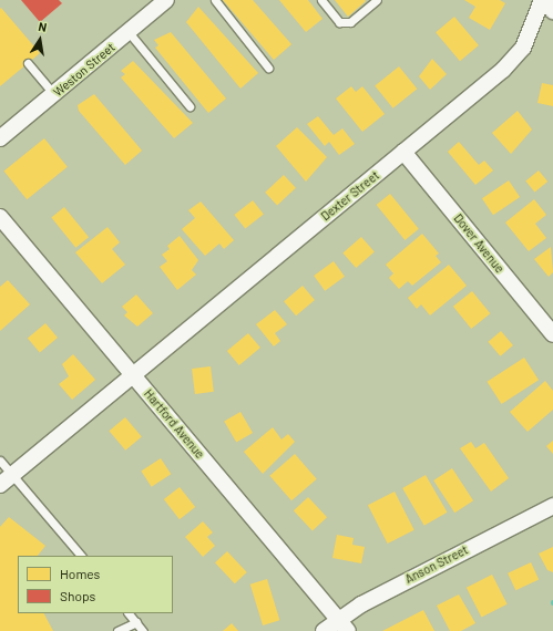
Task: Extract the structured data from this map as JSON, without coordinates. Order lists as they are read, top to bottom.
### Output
{
  "streets": {
    "street": [
      "Weston Street",
      "Dexter Street",
      "Dover Avenue",
      "Hartford Avenue",
      "Anson Street"
    ]
  },
  "crossings": [
    ["Dexter Street", "Dover Avenue"],
    ["Dexter Street", "Hartford Avenue"],
    ["Hartford Avenue", "Anson Street"]
  ],
  "legend": ["Homes", "Shops"],
  "north": "top"
}
